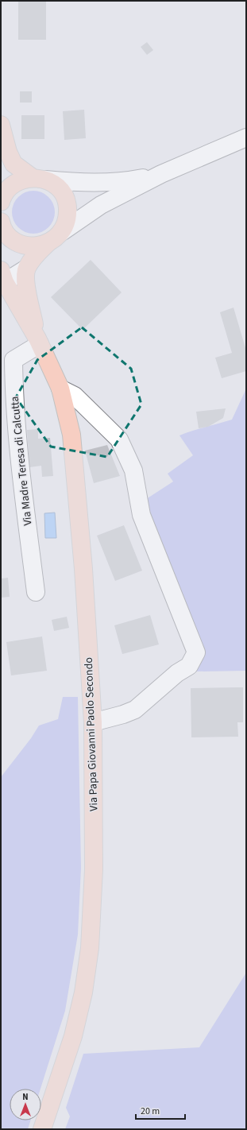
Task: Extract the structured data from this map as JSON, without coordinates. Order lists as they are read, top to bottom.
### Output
{
  "streets": {
    "main road": ["Via Papa Giovanni Paolo Secondo"],
    "street": ["Via Madre Teresa di Calcutta"]
  },
  "crossings": [
    ["Via Madre Teresa di Calcutta", "Via Papa Giovanni Paolo Secondo"]
  ],
  "scale_bar": "20 m",
  "north": "top"
}
